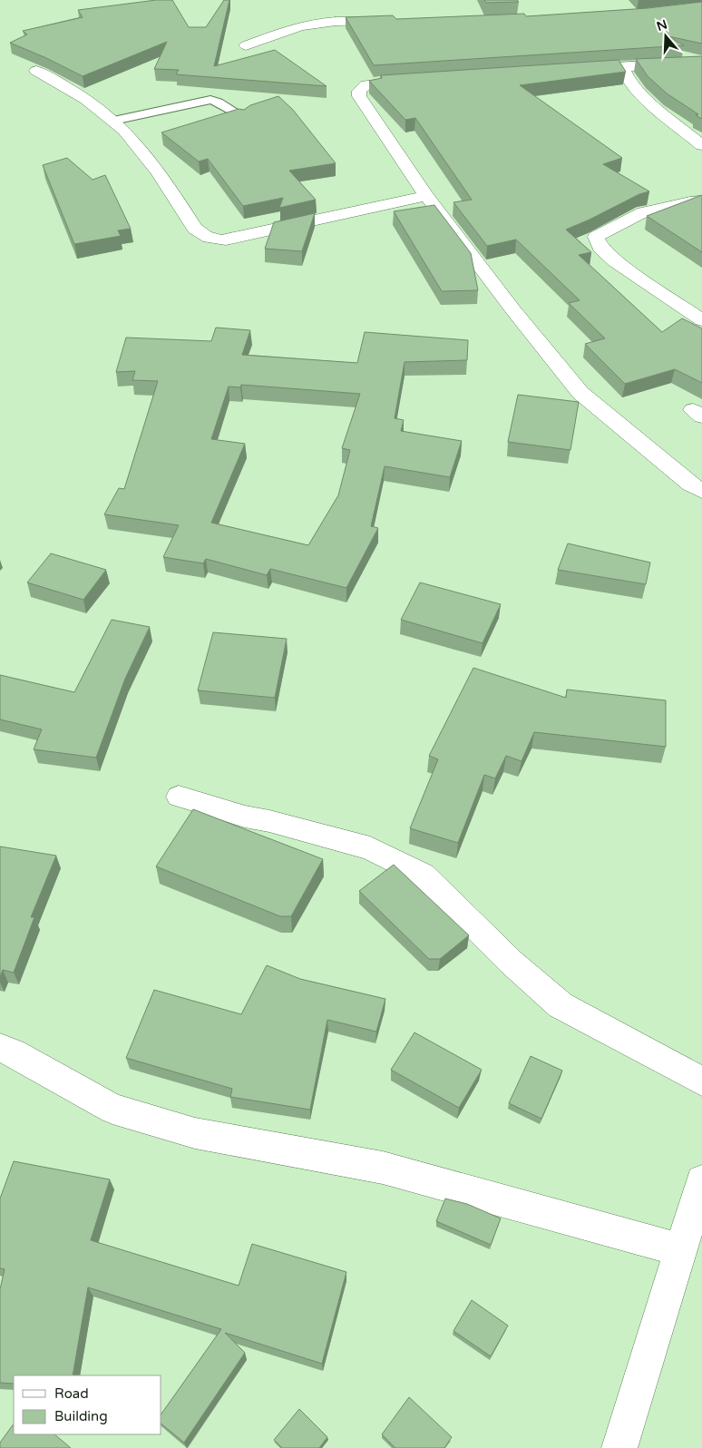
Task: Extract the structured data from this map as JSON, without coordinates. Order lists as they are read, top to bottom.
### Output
{
  "legend": ["Road", "Building"],
  "north": "top"
}
